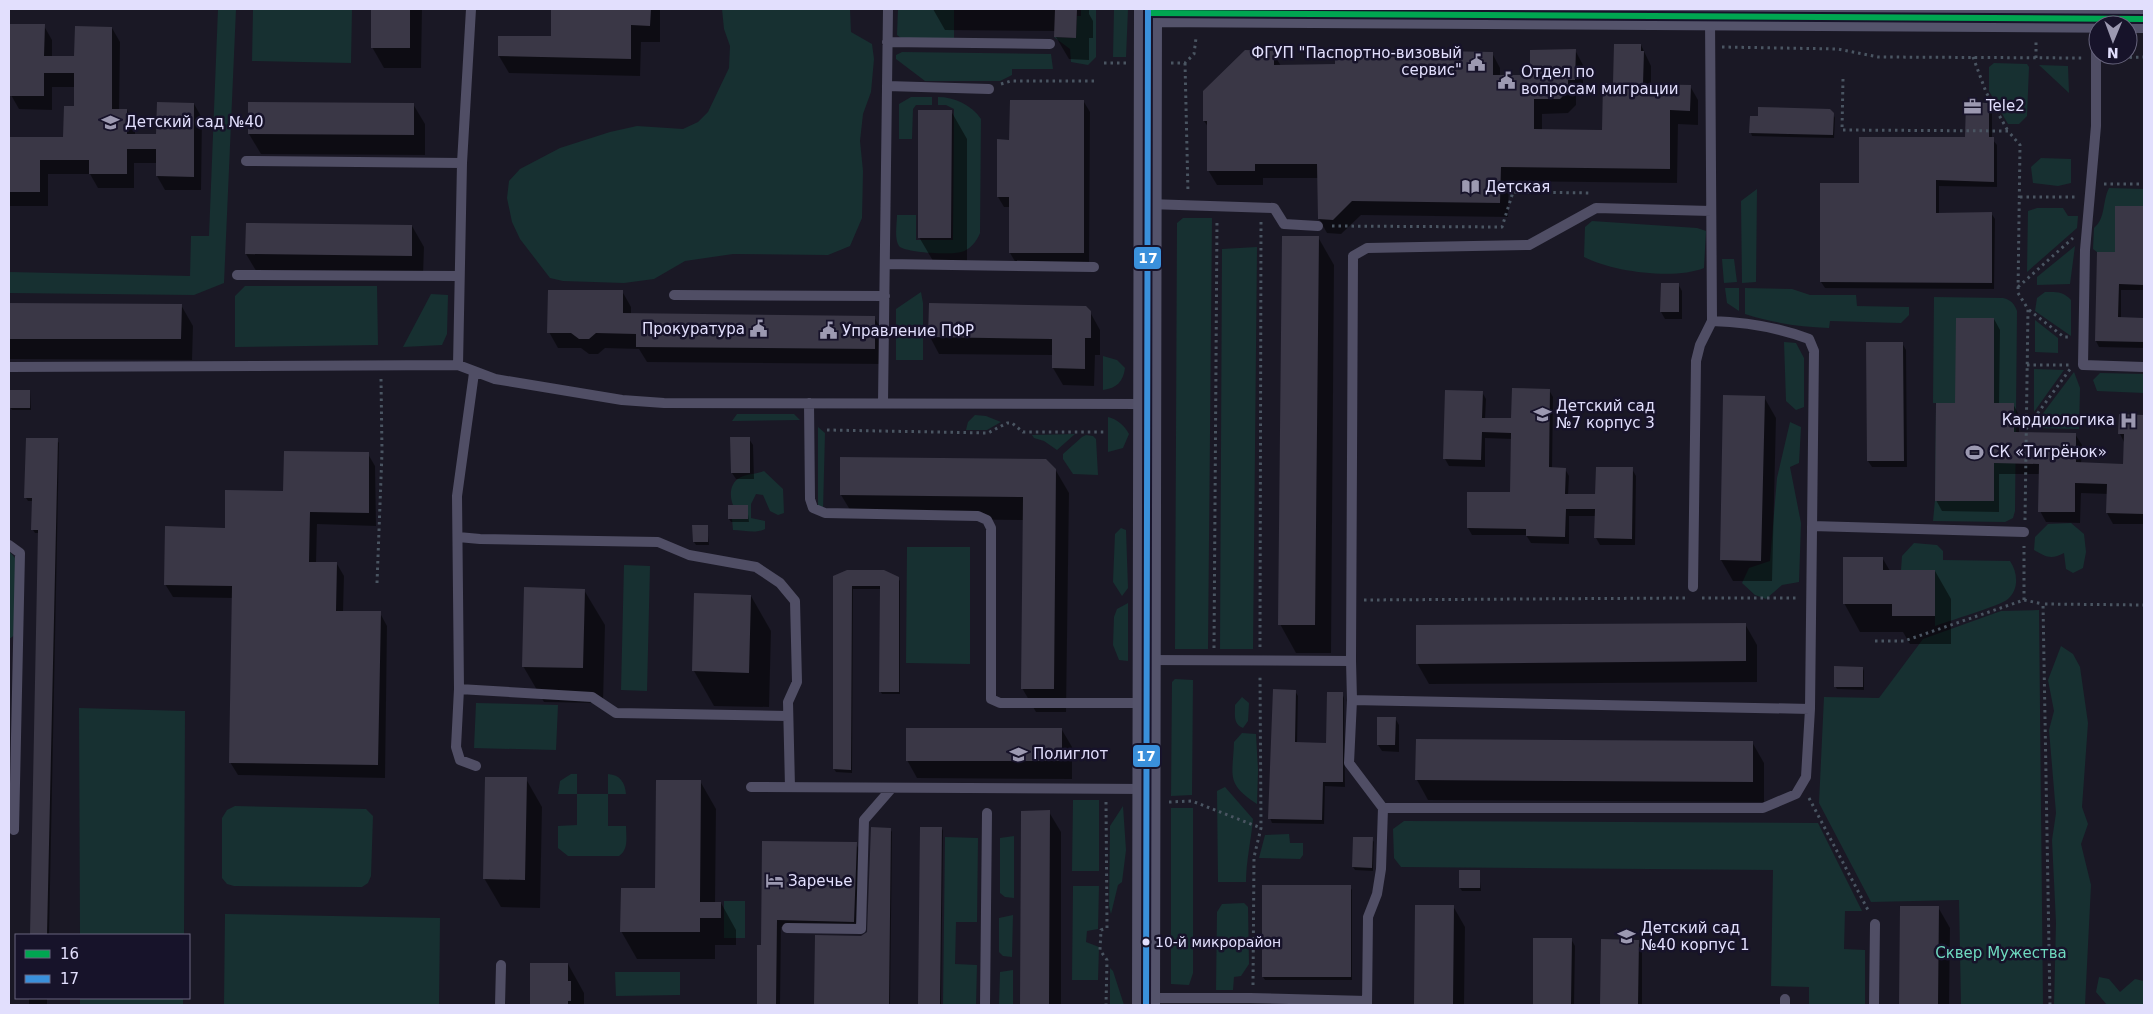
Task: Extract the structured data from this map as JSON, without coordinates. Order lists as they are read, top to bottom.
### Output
{
  "parks": ["Сквер Мужества"],
  "places": {
    "public building": [
      "ФГУП \"Паспортно-визовый сервис\"",
      "Отдел по вопросам миграции",
      "Прокуратура",
      "Управление ПФР"
    ],
    "office": ["Tele2"],
    "school or university": [
      "Детский сад №40",
      "Детский сад №7 корпус 3",
      "Полиглот",
      "Детский сад №40 корпус 1"
    ],
    "library": ["Детская"],
    "hospital": ["Кардиологика"],
    "sports": ["СК «Тигрёнок»"],
    "hotel": ["Заречье"],
    "other": ["10-й микрорайон"]
  },
  "lines": ["transit line 17", "transit line 16"],
  "legend": ["16", "17"],
  "north": "bottom"
}
